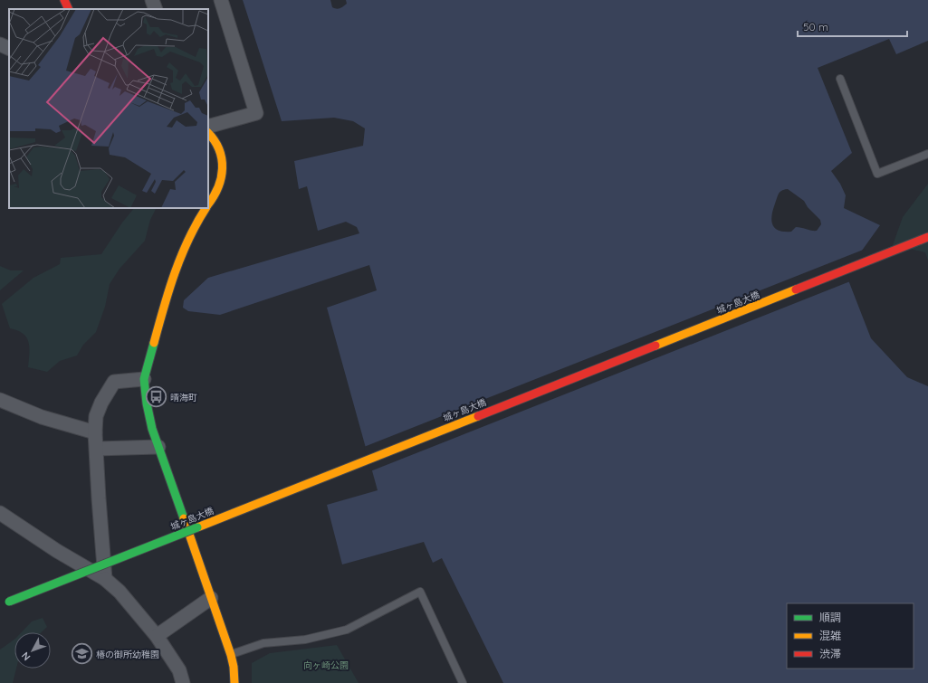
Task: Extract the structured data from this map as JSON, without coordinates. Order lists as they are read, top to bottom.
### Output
{
  "streets": {
    "street": ["城ヶ島大橋"]
  },
  "parks": ["向ヶ崎公園"],
  "places": {
    "bus stop": ["晴海町"],
    "school or university": ["椿の御所幼稚園"]
  },
  "legend": ["順調", "混雑", "渋滞"],
  "scale_bar": "50 m",
  "north": "bottom left"
}
